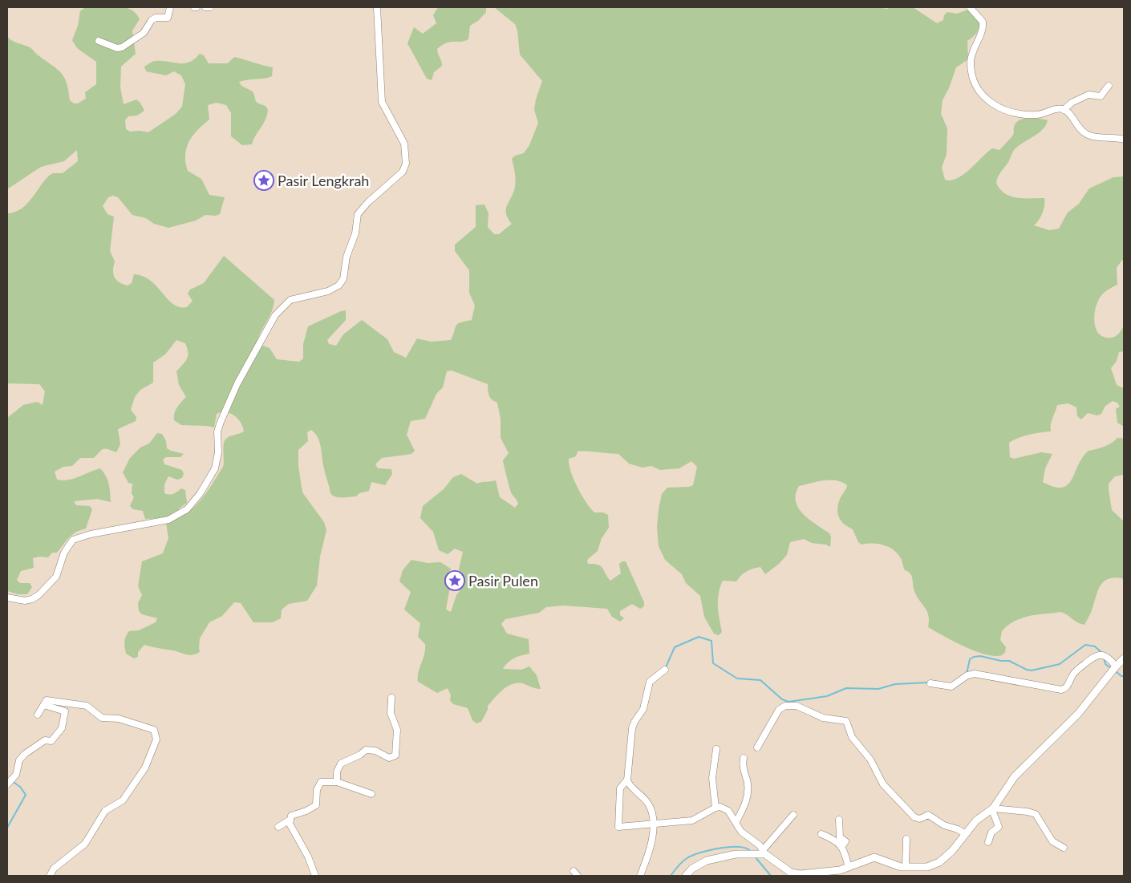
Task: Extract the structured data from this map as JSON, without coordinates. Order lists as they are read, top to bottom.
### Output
{
  "places": {
    "place": ["Pasir Lengkrah", "Pasir Pulen"]
  }
}
